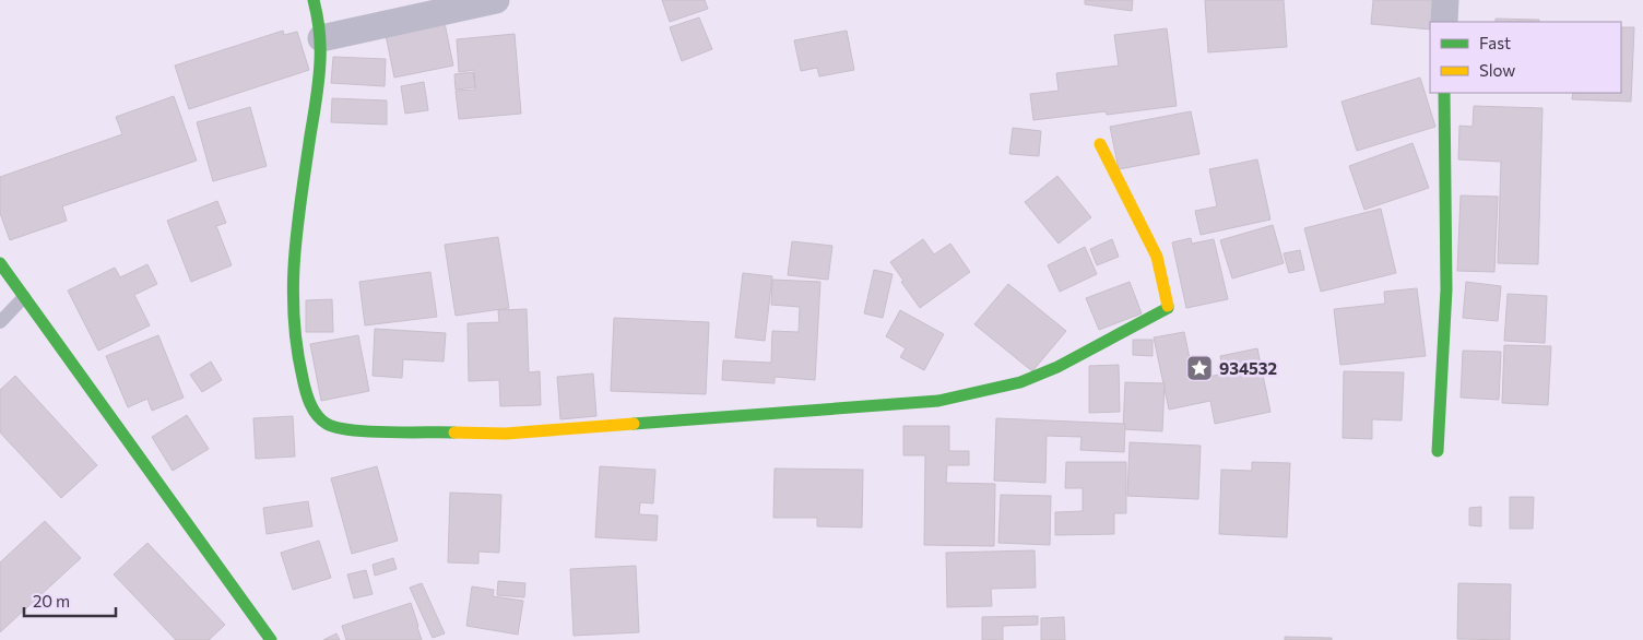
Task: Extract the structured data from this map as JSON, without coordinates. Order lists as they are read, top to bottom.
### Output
{
  "places": {
    "place": ["934532"]
  },
  "legend": ["Fast", "Slow"],
  "scale_bar": "20 m"
}
